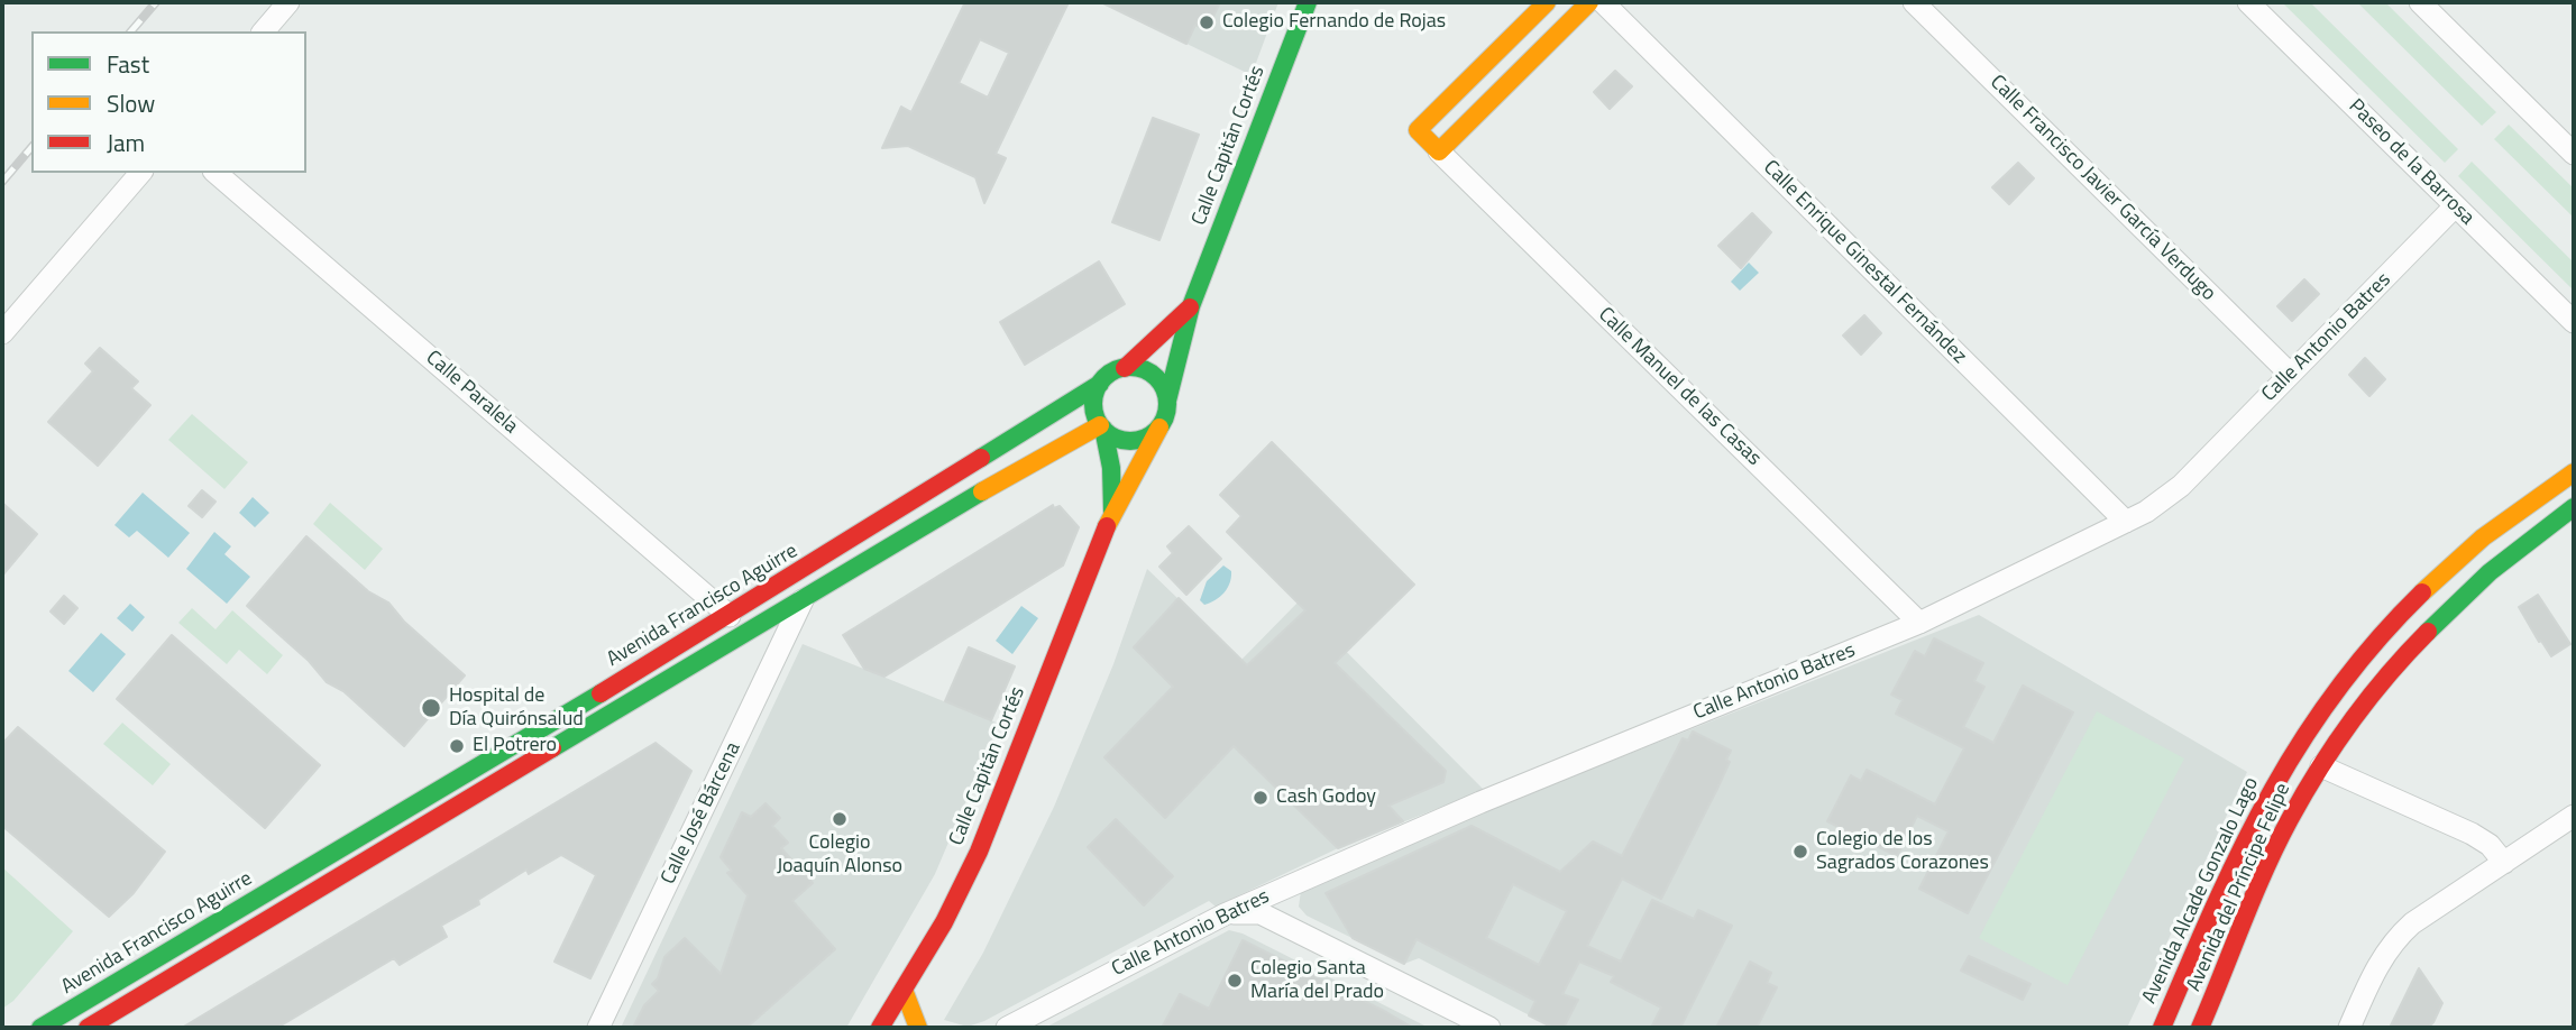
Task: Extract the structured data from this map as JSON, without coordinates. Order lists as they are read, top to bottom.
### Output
{
  "streets": {
    "main road": [
      "Calle Capitán Cortés",
      "Avenida Francisco Aguirre",
      "Avenida del Príncipe Felipe",
      "Avenida Alcade Gonzalo Lago"
    ],
    "street": [
      "Paseo de la Barrosa",
      "Calle Francisco Javier García Verdugo",
      "Calle Enrique Ginestal Fernández",
      "Calle Antonio Batres",
      "Calle Manuel de las Casas",
      "Calle Paralela",
      "Calle José Bárcena"
    ]
  },
  "crossings": [
    ["Calle Capitán Cortés", "Avenida Francisco Aguirre"],
    ["Paseo de la Barrosa", "Calle Antonio Batres"],
    ["Calle Francisco Javier García Verdugo", "Calle Antonio Batres"],
    ["Calle Enrique Ginestal Fernández", "Calle Antonio Batres"],
    ["Calle Antonio Batres", "Calle Manuel de las Casas"],
    ["Calle Paralela", "Avenida Francisco Aguirre"]
  ],
  "places": [
    "Colegio Fernando de Rojas",
    "Hospital de Día Quirónsalud",
    "El Potrero",
    "Cash Godoy",
    "Colegio Joaquín Alonso",
    "Colegio de los Sagrados Corazones",
    "Colegio Santa María del Prado"
  ],
  "legend": ["Fast", "Slow", "Jam"]
}
